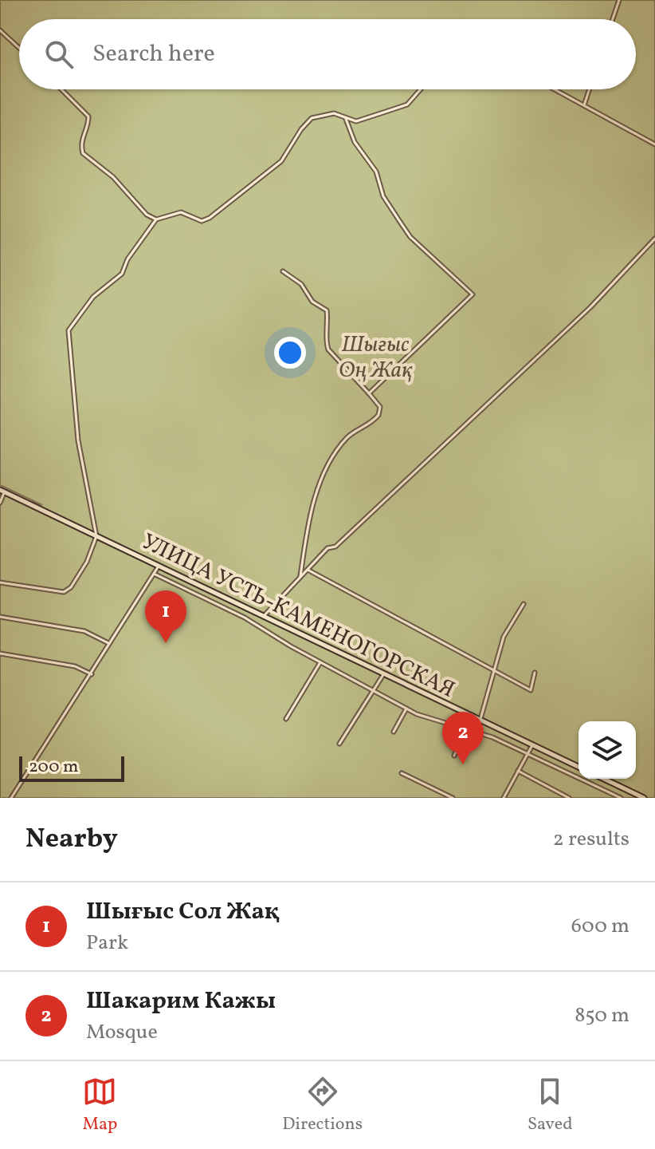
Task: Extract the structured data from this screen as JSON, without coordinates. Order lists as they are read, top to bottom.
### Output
{
  "streets": {
    "street": ["УЛИЦА УСТЬ-КАМЕНОГОРСКАЯ"]
  },
  "parks": ["Шығыс Оң Жақ"],
  "scale_bar": "200 m",
  "page": {
    "search": "Search here",
    "pins": ["1", "2"],
    "scale": "200 m",
    "heading": ["Nearby", "2 results"],
    "list": [
      {
        "mark": "1",
        "name": "Шығыс Сол Жақ",
        "note": "Park",
        "value": "600 m"
      },
      {
        "mark": "2",
        "name": "Шакарим Кажы",
        "note": "Mosque",
        "value": "850 m"
      }
    ],
    "nav": ["Map", "Directions", "Saved"]
  }
}
